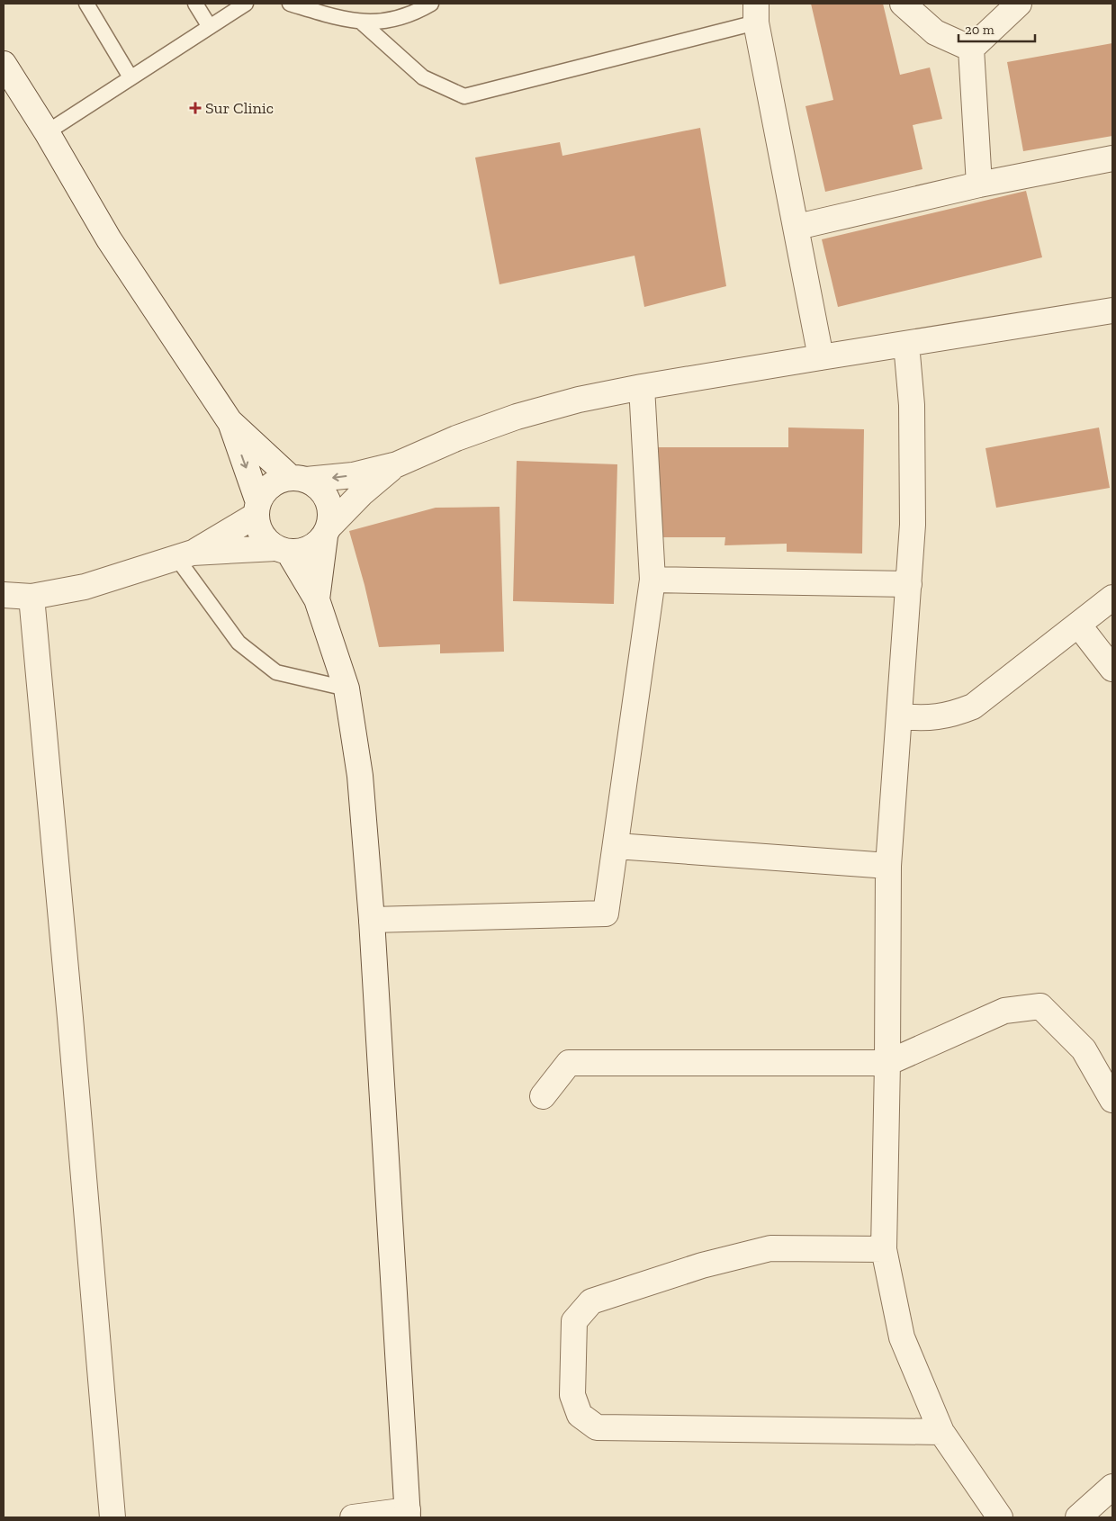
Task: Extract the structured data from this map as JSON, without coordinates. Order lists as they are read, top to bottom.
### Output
{
  "places": {
    "health": ["Sur Clinic"]
  },
  "scale_bar": "20 m"
}
